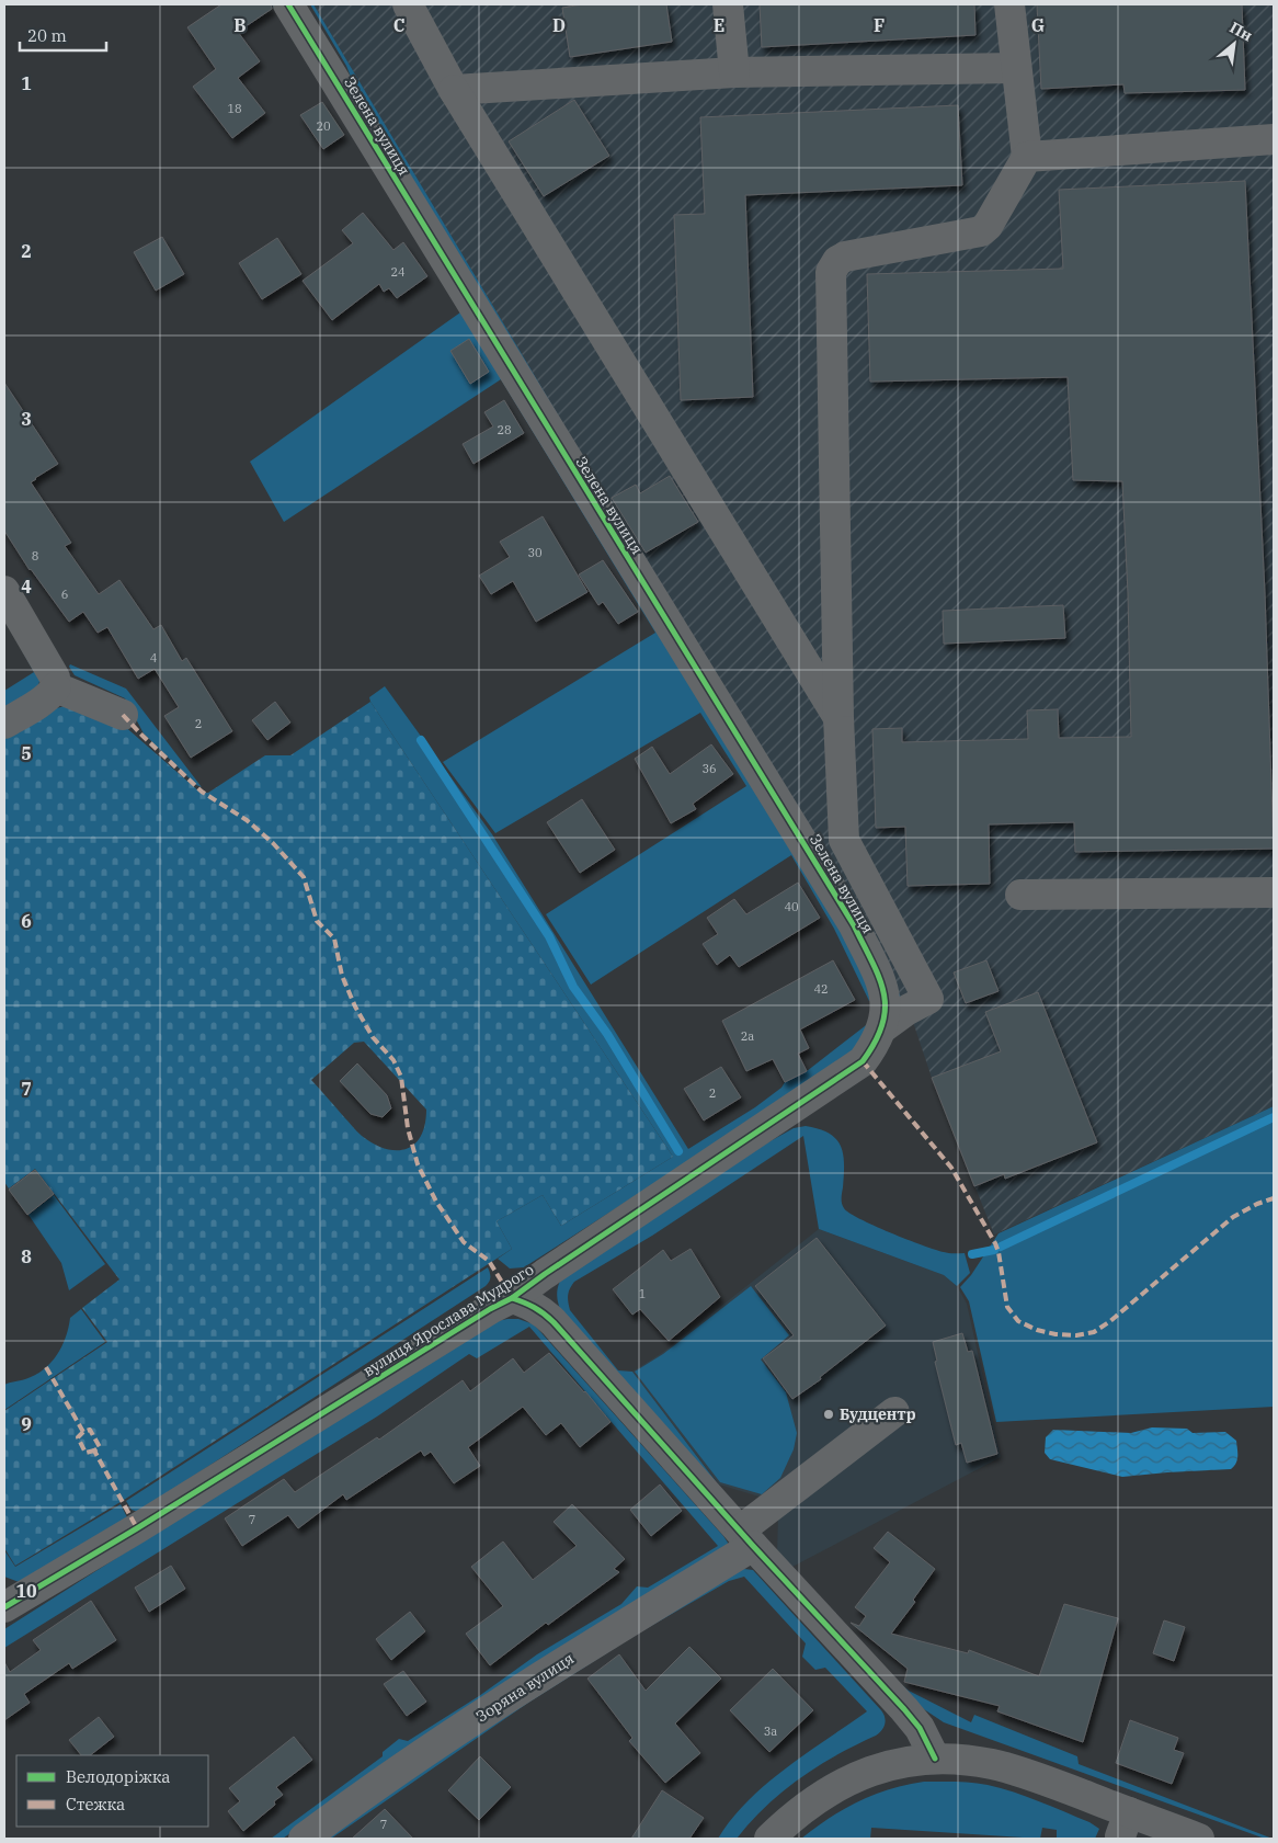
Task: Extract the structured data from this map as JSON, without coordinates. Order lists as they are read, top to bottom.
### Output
{
  "streets": {
    "street": ["Зелена вулиця", "вулиця Ярослава Мудрого", "Зоряна вулиця"]
  },
  "crossings": [
    ["Зелена вулиця", "вулиця Ярослава Мудрого"]
  ],
  "places": ["Будцентр"],
  "house_numbers": [
    "18",
    "20",
    "24",
    "28",
    "30",
    "8",
    "6",
    "4",
    "2",
    "36",
    "40",
    "42",
    "2а",
    "2",
    "1",
    "7",
    "3а",
    "7"
  ],
  "legend": ["Велодоріжка", "Стежка"],
  "scale_bar": "20 m",
  "north": "top right",
  "grid": {
    "columns": [
      "B",
      "C",
      "D",
      "E",
      "F",
      "G"
    ],
    "rows": [
      "1",
      "2",
      "3",
      "4",
      "5",
      "6",
      "7",
      "8",
      "9",
      "10"
    ]
  }
}
